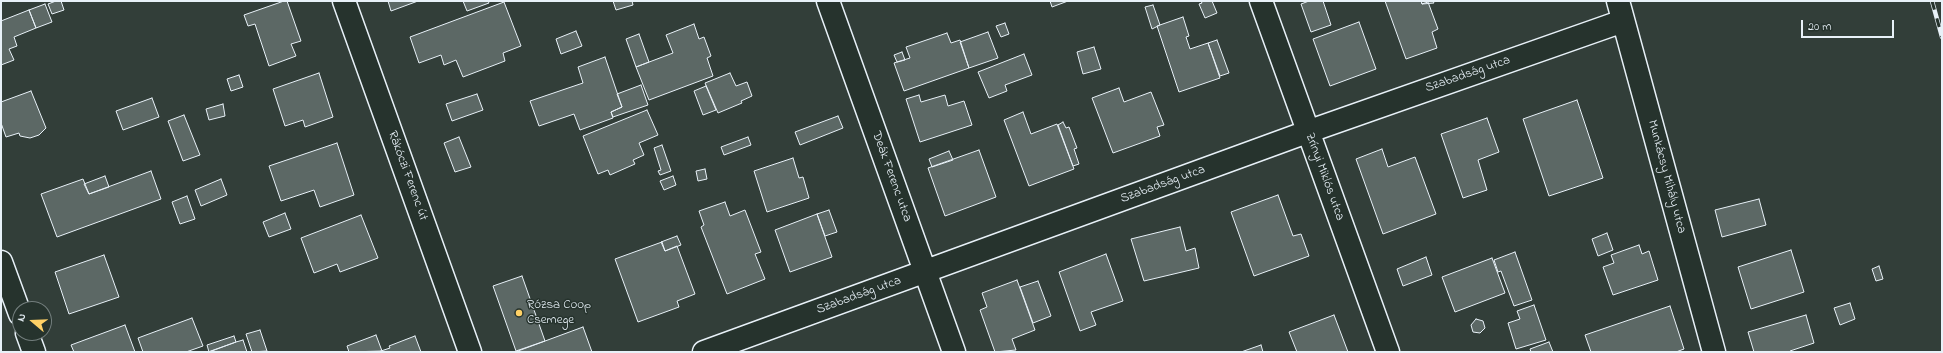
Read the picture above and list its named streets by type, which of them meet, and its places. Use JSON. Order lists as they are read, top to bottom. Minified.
{"streets":{"street":["Szabadság utca","Rákóczi Ferenc út","Deák Ferenc utca","Zrínyi Miklós utca","Munkácsy Mihály utca"]},"crossings":[["Szabadság utca","Deák Ferenc utca"],["Szabadság utca","Zrínyi Miklós utca"],["Szabadság utca","Munkácsy Mihály utca"]],"places":["Rózsa Coop Csemege"],"scale_bar":"20 m","north":"left"}
